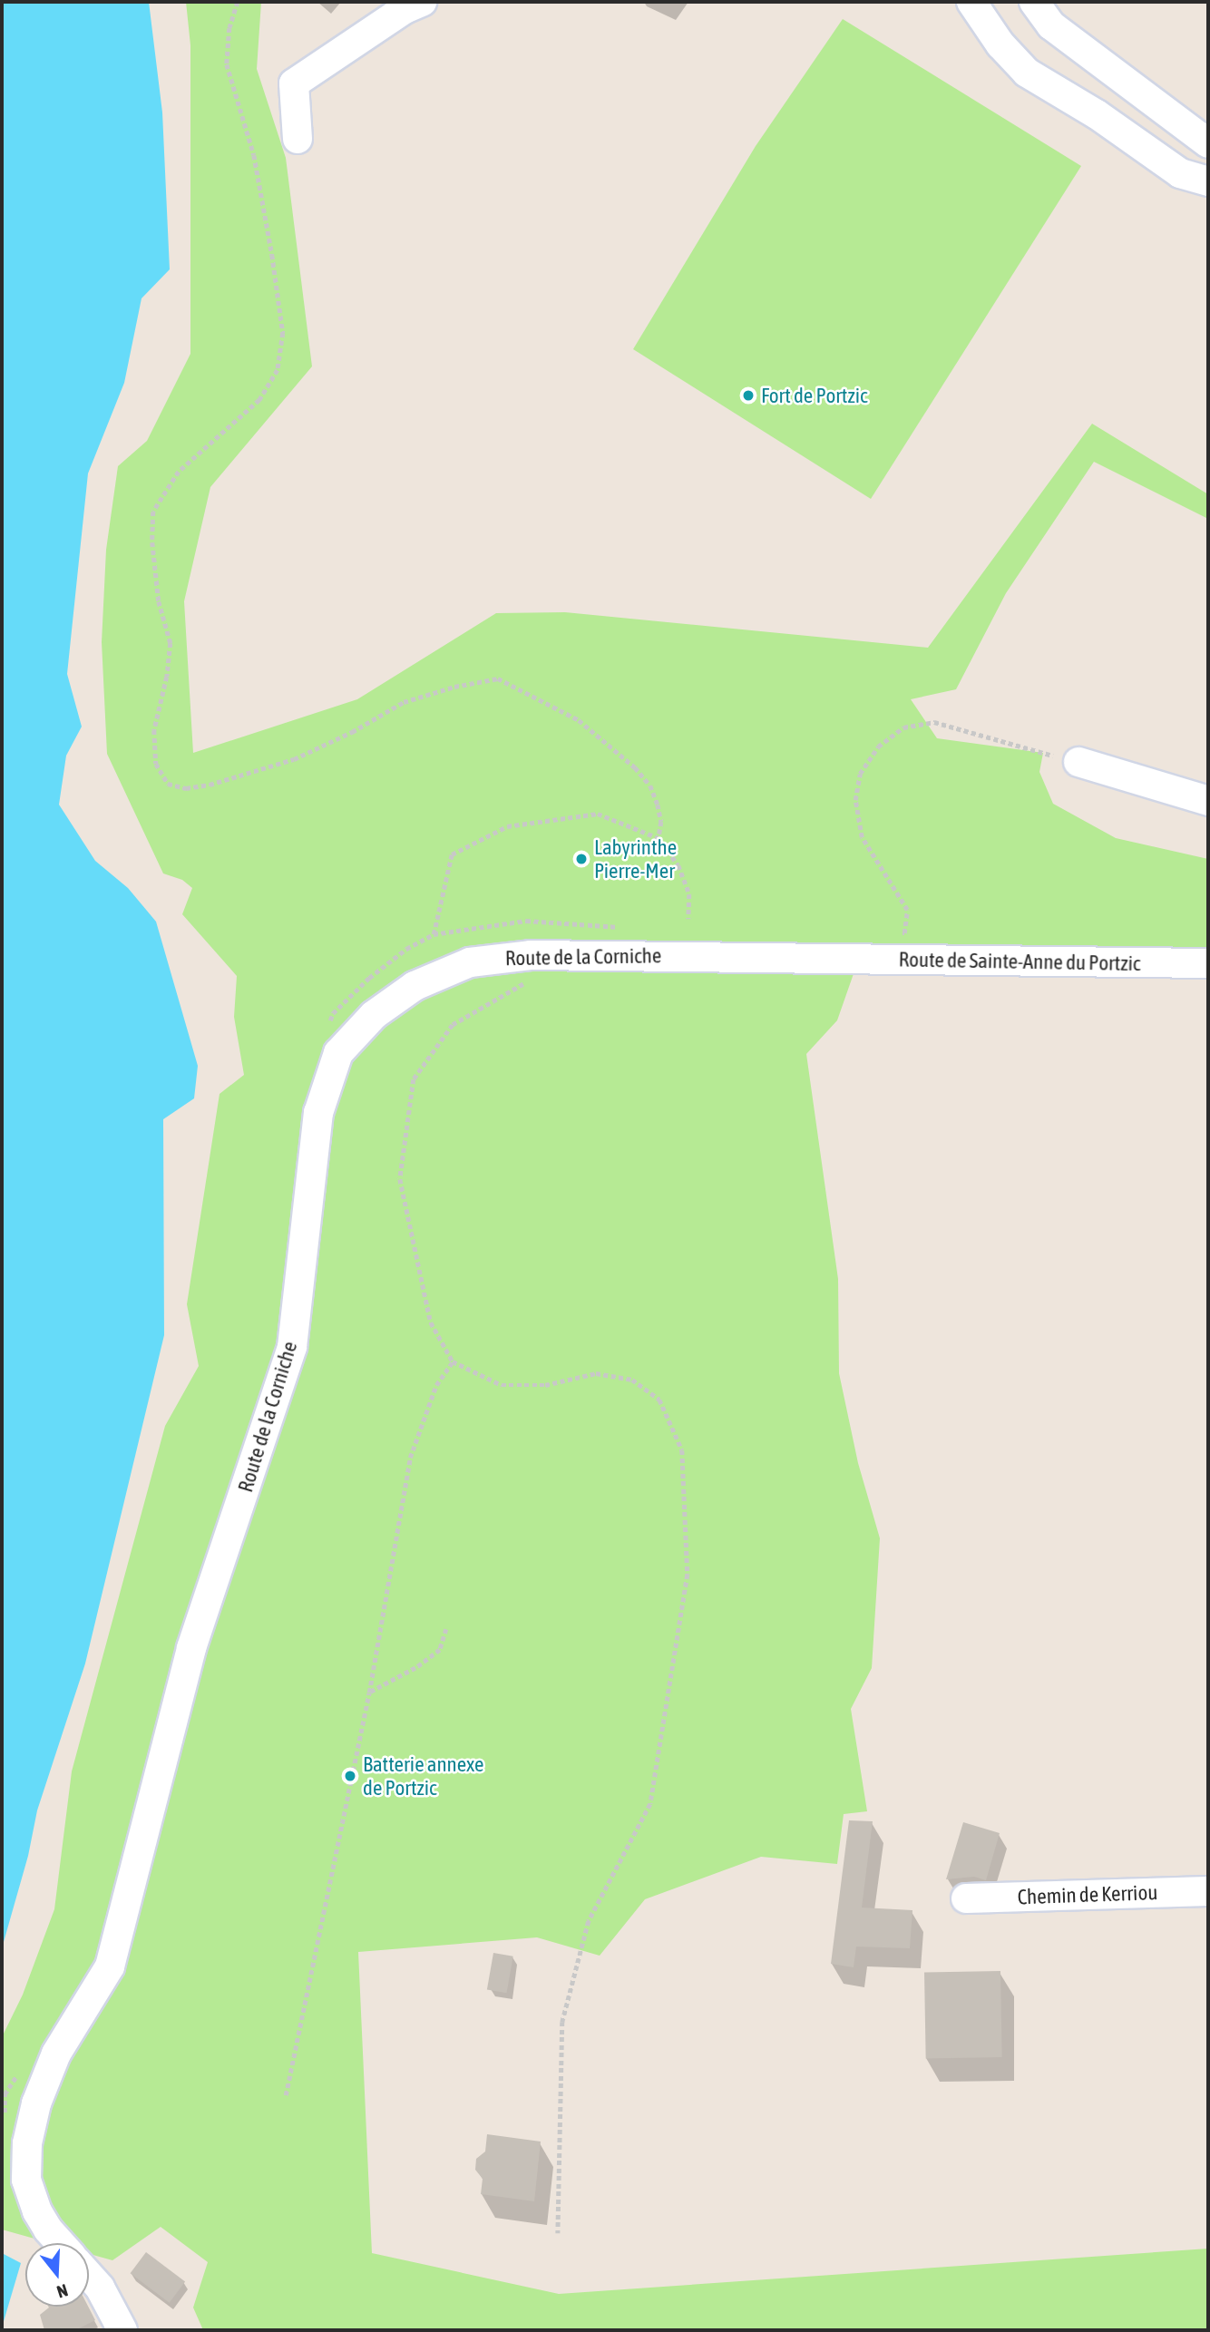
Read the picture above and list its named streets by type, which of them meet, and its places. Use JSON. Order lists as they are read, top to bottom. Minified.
{"streets":{"street":["Route de la Corniche","Route de Sainte-Anne du Portzic","Chemin de Kerriou"]},"crossings":[["Route de la Corniche","Route de Sainte-Anne du Portzic"]],"places":["Fort de Portzic","Labyrinthe Pierre-Mer","Batterie annexe de Portzic"],"north":"bottom"}
